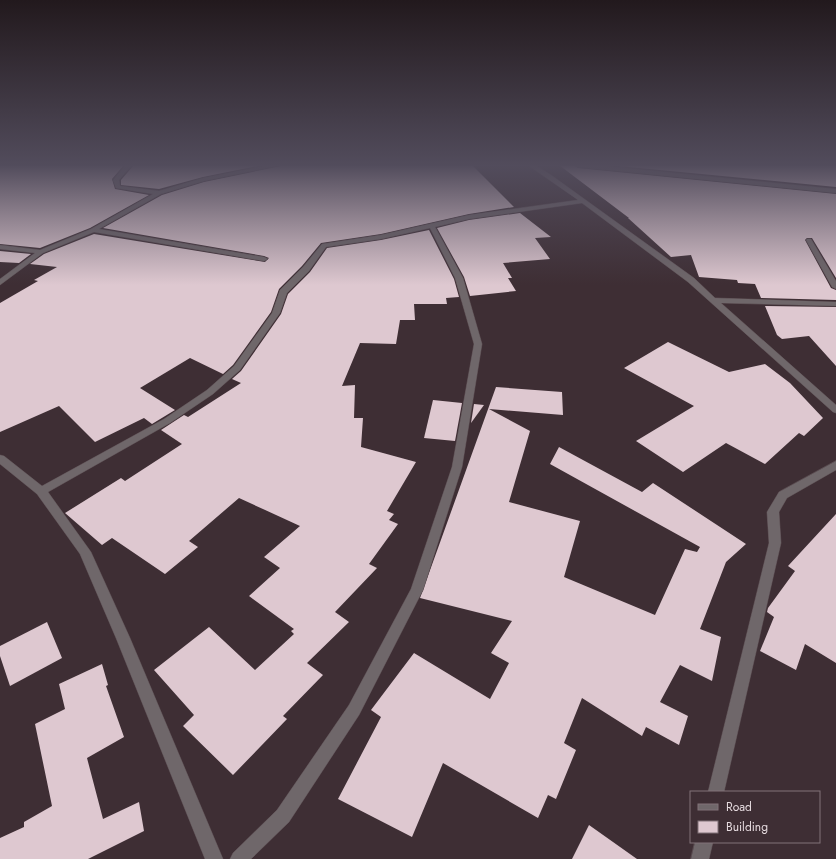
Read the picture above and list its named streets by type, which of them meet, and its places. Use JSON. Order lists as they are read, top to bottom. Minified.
{"legend":["Road","Building"]}
